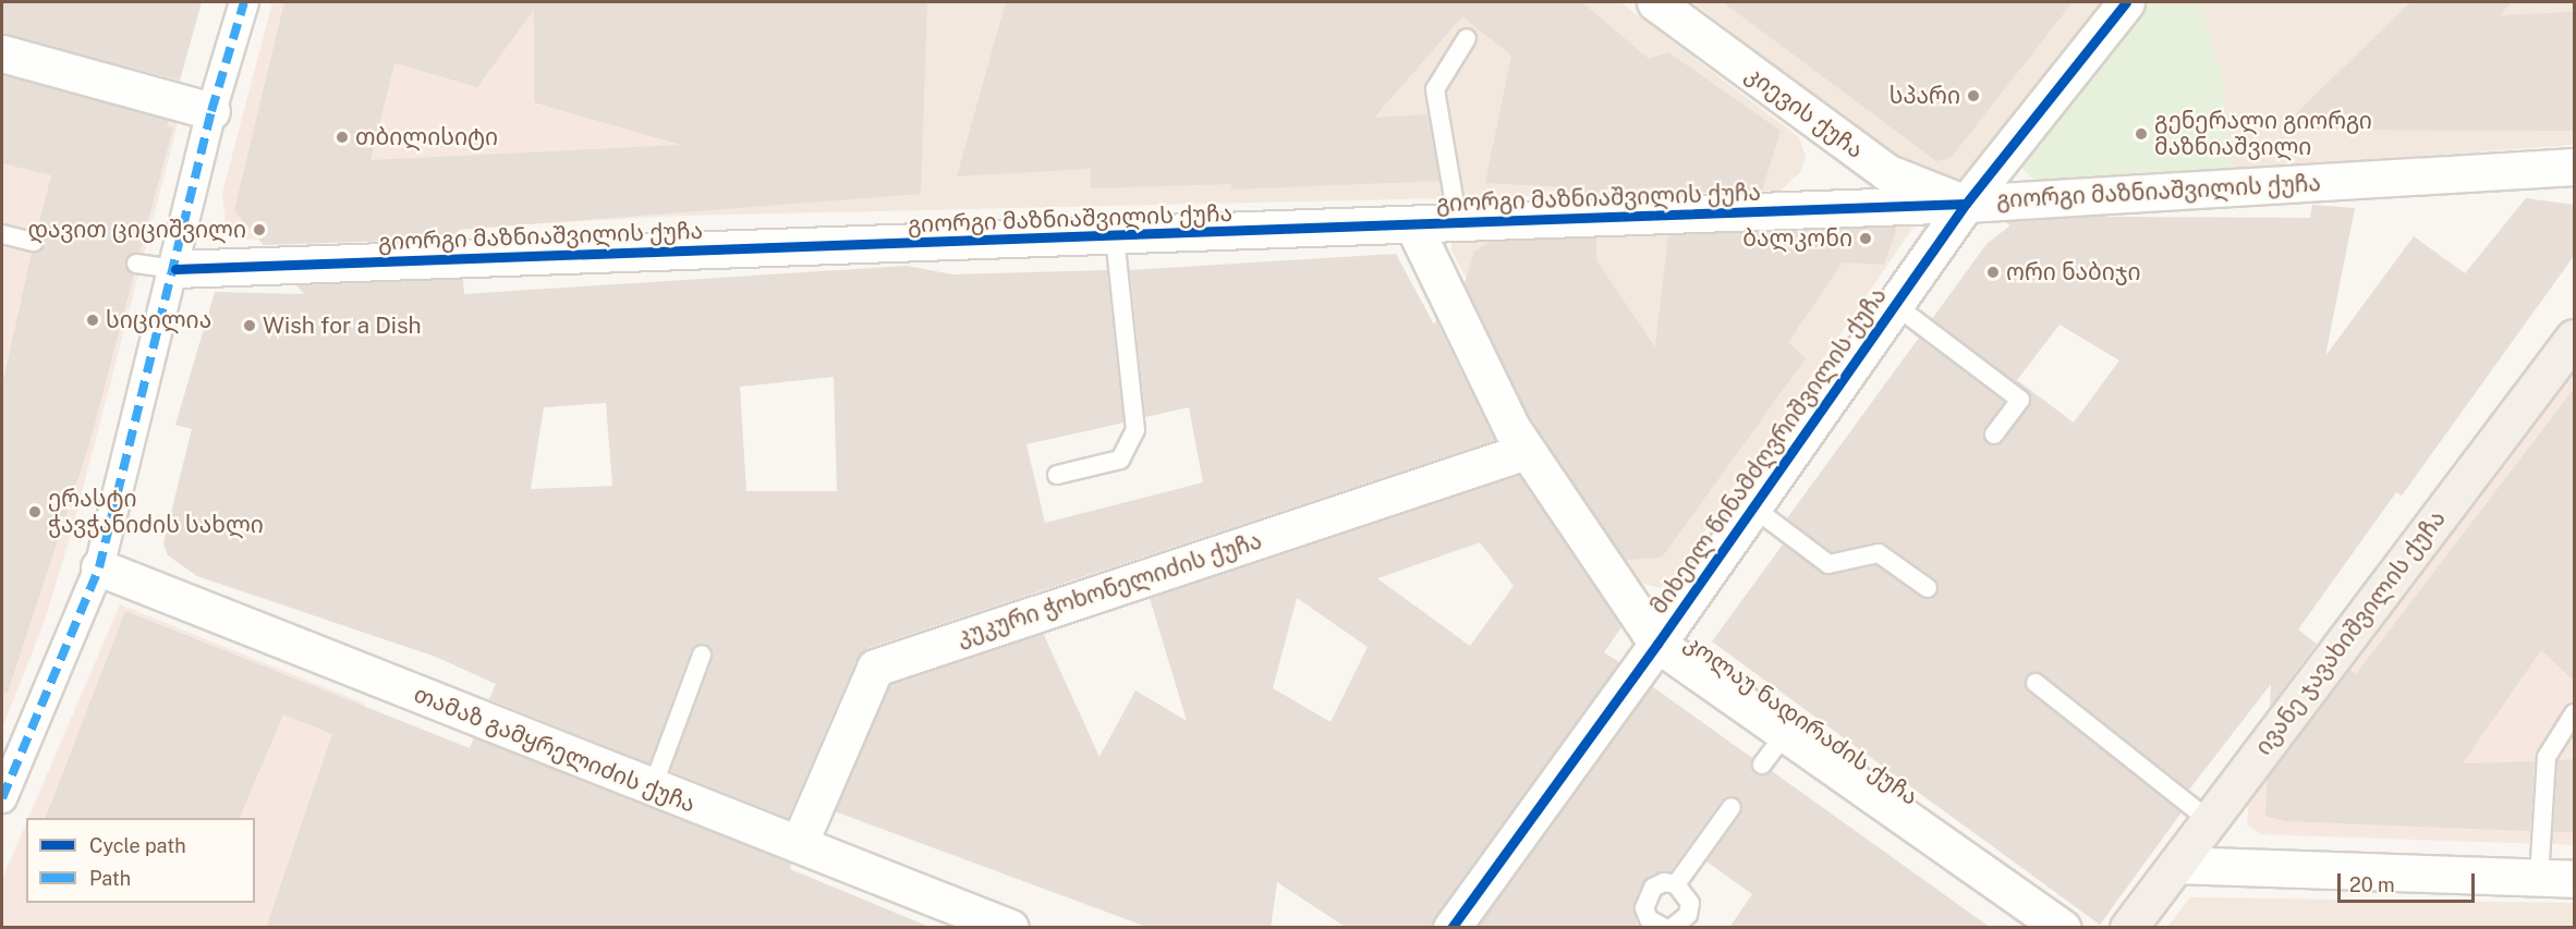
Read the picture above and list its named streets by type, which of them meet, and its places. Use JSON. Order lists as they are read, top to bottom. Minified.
{"streets":{"main road":["ივანე ჯავახიშვილის ქუჩა"],"street":["კიევის ქუჩა","გიორგი მაზნიაშვილის ქუჩა","მიხეილ წინამძღვრიშვილის ქუჩა","კუკური ჭოხონელიძის ქუჩა","კოლაუ ნადირაძის ქუჩა","თამაზ გამყრელიძის ქუჩა"]},"crossings":[["კიევის ქუჩა","გიორგი მაზნიაშვილის ქუჩა"],["კიევის ქუჩა","მიხეილ წინამძღვრიშვილის ქუჩა"],["გიორგი მაზნიაშვილის ქუჩა","მიხეილ წინამძღვრიშვილის ქუჩა"],["გიორგი მაზნიაშვილის ქუჩა","კოლაუ ნადირაძის ქუჩა"],["მიხეილ წინამძღვრიშვილის ქუჩა","კოლაუ ნადირაძის ქუჩა"],["კუკური ჭოხონელიძის ქუჩა","კოლაუ ნადირაძის ქუჩა"],["კუკური ჭოხონელიძის ქუჩა","თამაზ გამყრელიძის ქუჩა"]],"places":["სპარი","გენერალი გიორგი მაზნიაშვილი","თბილისიტი","დავით ციციშვილი","ბალკონი","ორი ნაბიჯი","სიცილია","Wish for a Dish","ერასტი ჭავჭანიძის სახლი"],"legend":["Cycle path","Path"],"scale_bar":"20 m"}
